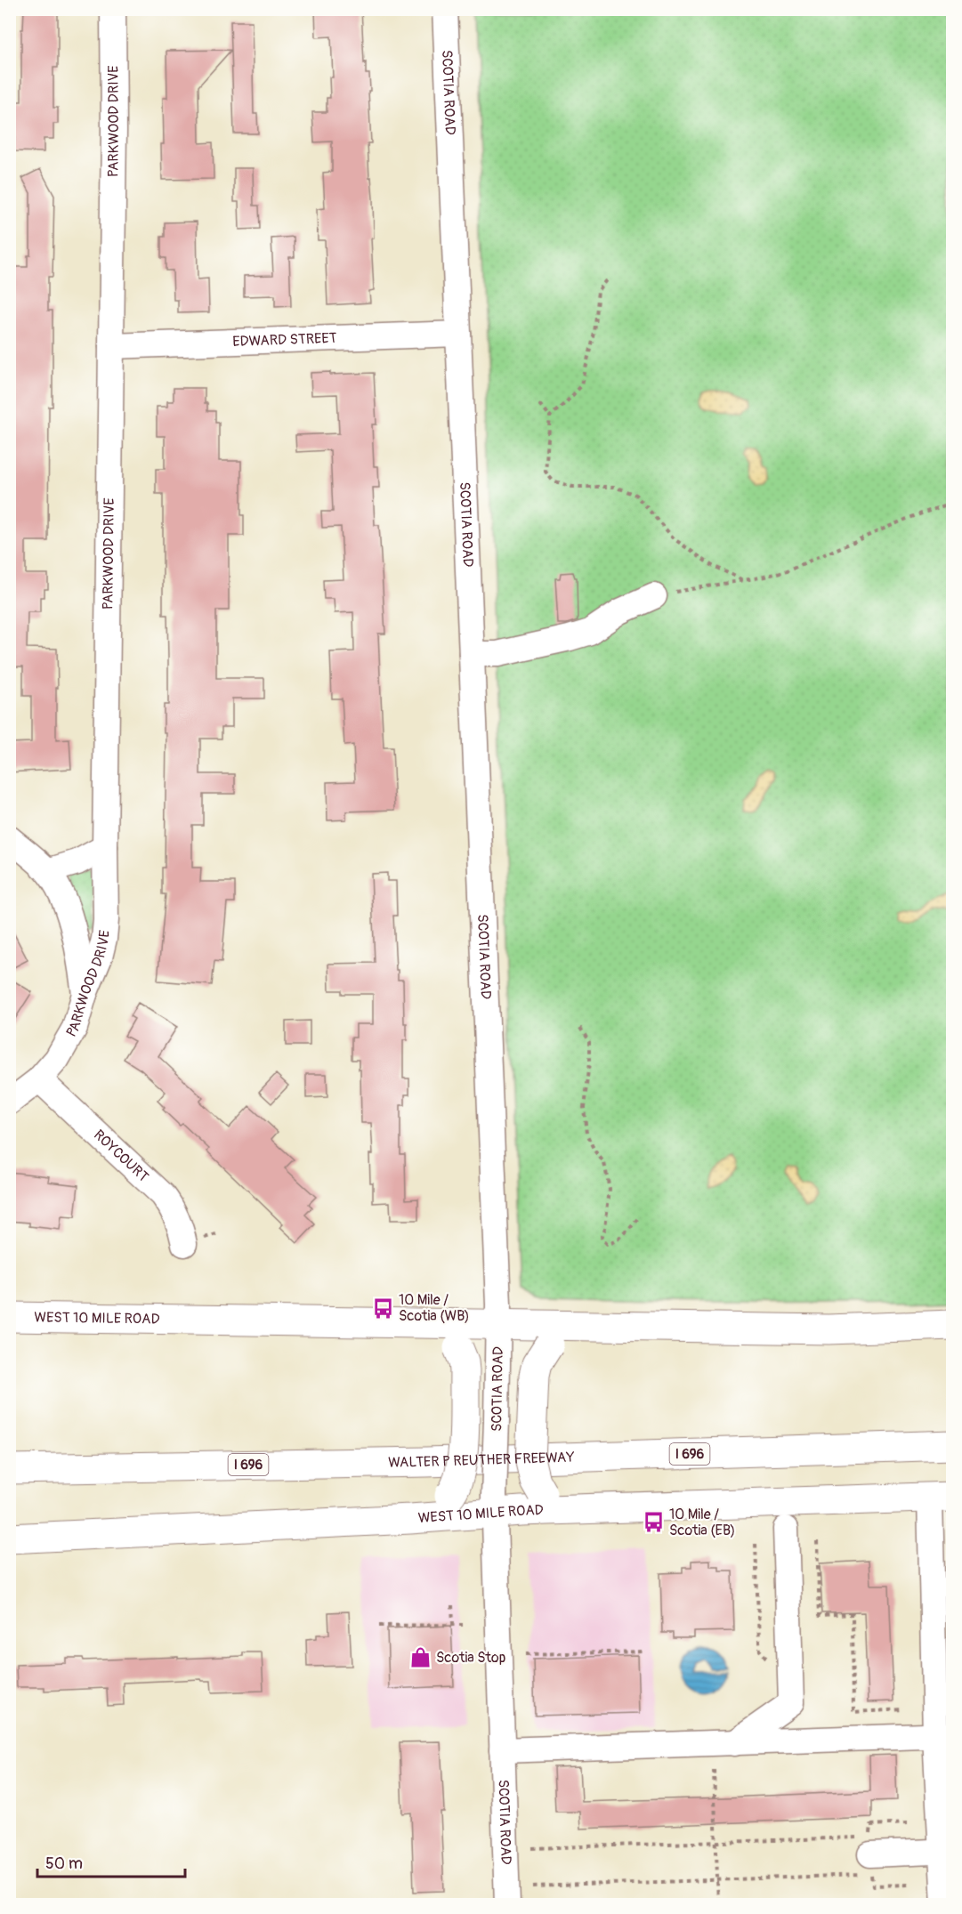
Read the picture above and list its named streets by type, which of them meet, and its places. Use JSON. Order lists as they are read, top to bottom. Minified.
{"streets":{"main road":["WEST 10 MILE ROAD","I 696","WALTER P REUTHER FREEWAY"],"street":["SCOTIA ROAD","PARKWOOD DRIVE","EDWARD STREET","ROYCOURT"]},"crossings":[["SCOTIA ROAD","EDWARD STREET"],["SCOTIA ROAD","WEST 10 MILE ROAD"],["PARKWOOD DRIVE","EDWARD STREET"],["PARKWOOD DRIVE","ROYCOURT"]],"places":{"bus stop":["10 Mile / Scotia (WB)","10 Mile / Scotia (EB)"],"shop":["Scotia Stop"]},"scale_bar":"50 m"}
